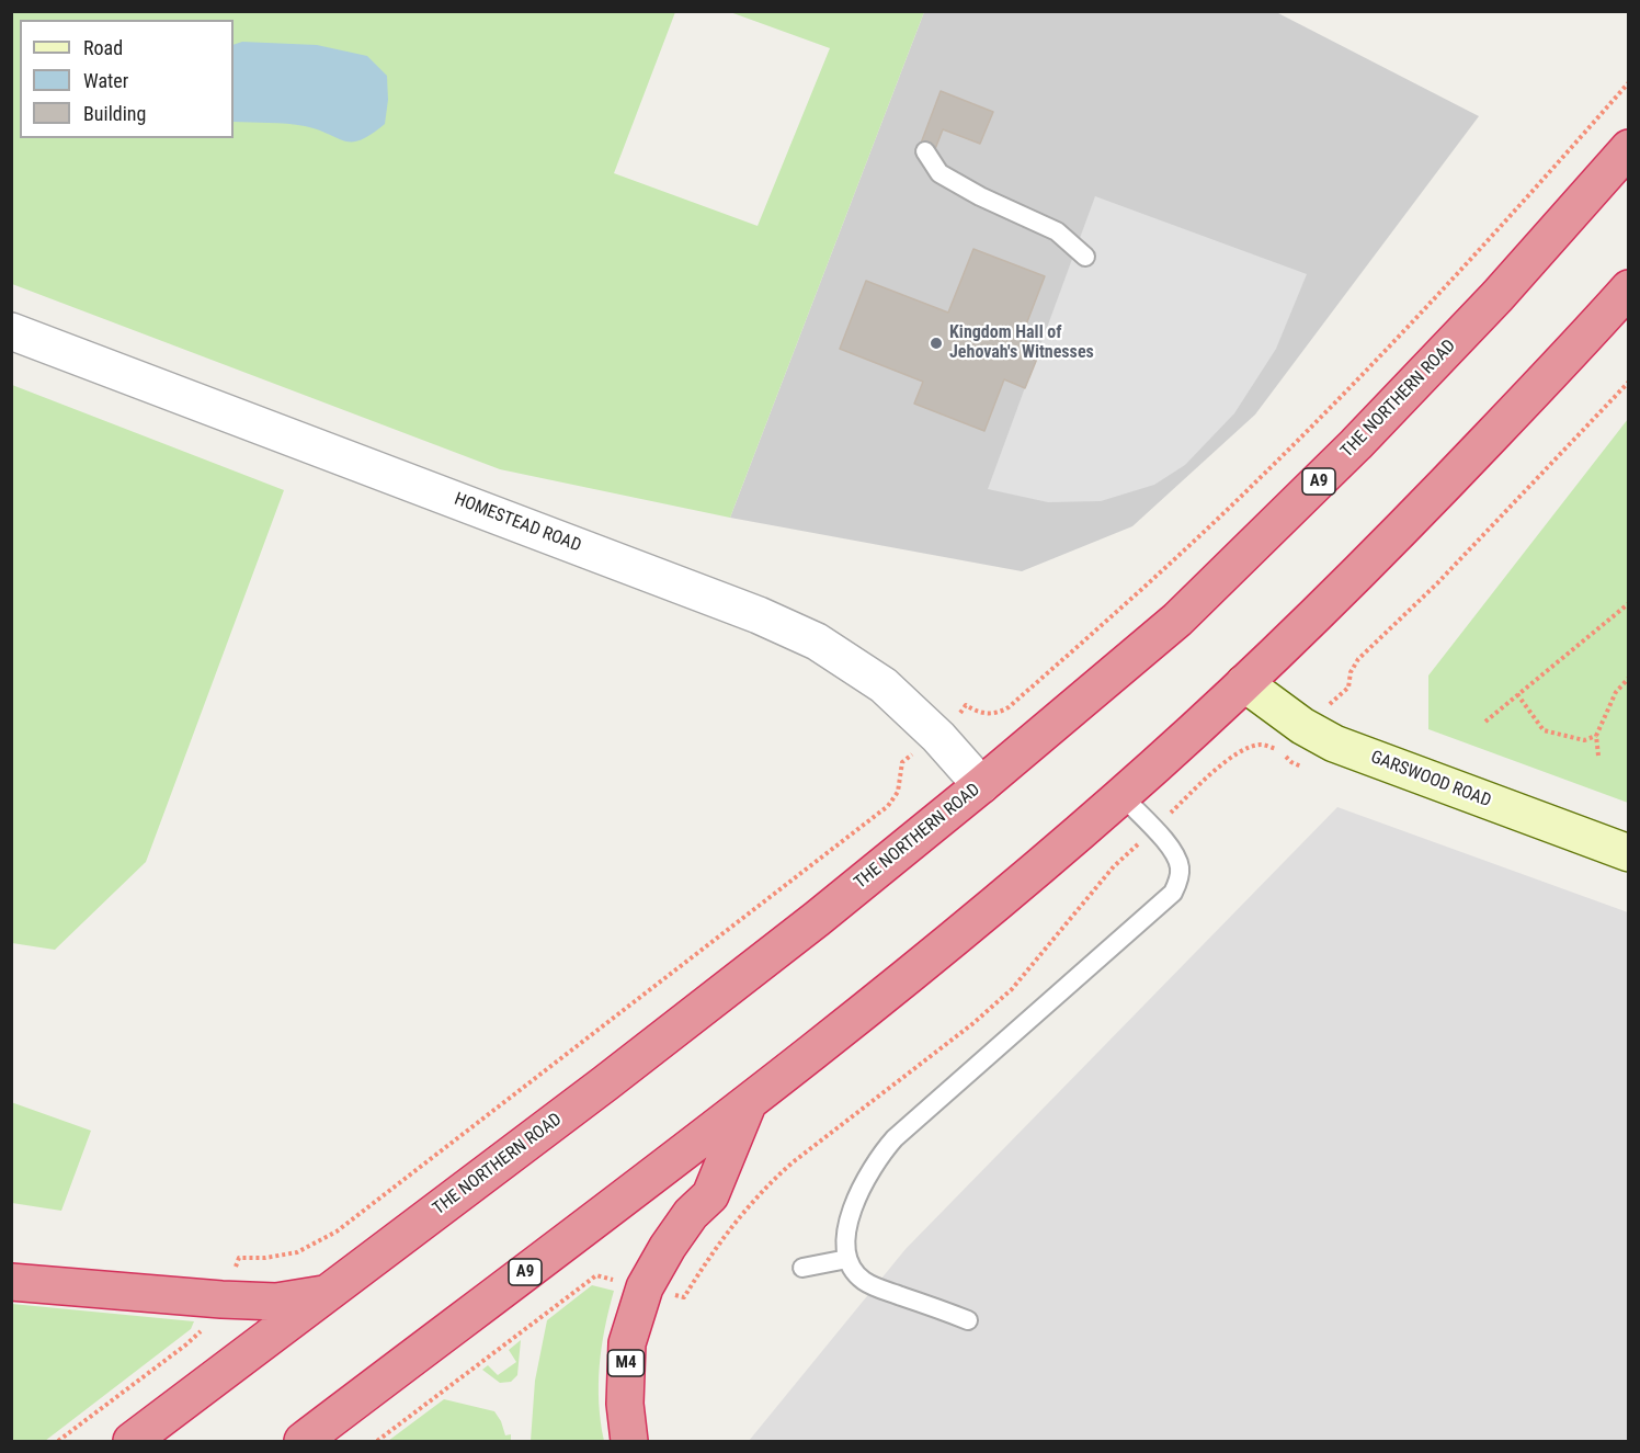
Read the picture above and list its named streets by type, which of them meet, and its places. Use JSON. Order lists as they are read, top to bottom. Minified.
{"streets":{"highway":["THE NORTHERN ROAD","A9","M4"],"street":["HOMESTEAD ROAD","GARSWOOD ROAD"]},"crossings":[["THE NORTHERN ROAD","A9"],["THE NORTHERN ROAD","HOMESTEAD ROAD"],["A9","GARSWOOD ROAD"],["A9","M4"]],"places":["Kingdom Hall of Jehovah's Witnesses"],"legend":["Road","Water","Building"]}
